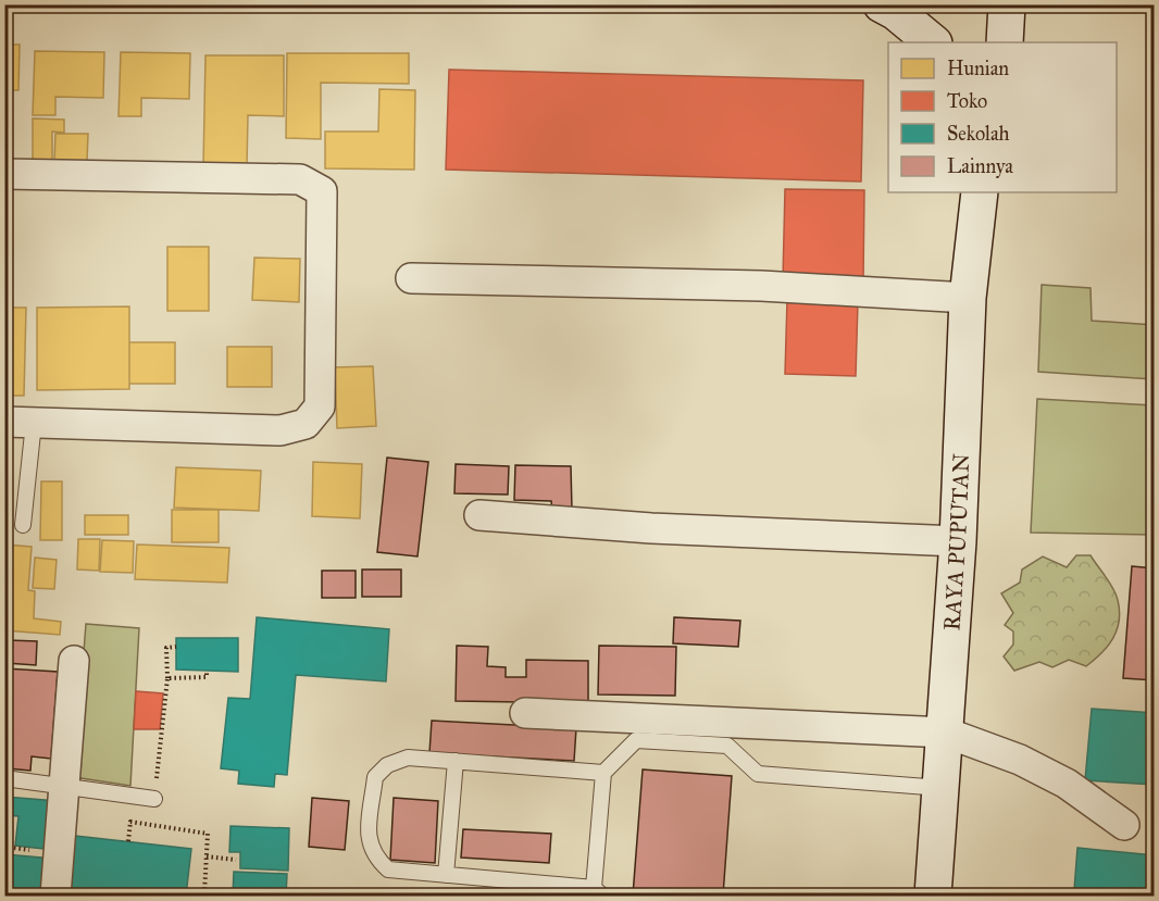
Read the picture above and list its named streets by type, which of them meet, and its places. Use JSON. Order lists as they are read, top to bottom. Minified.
{"streets":{"main road":["RAYA PUPUTAN"]},"legend":["Hunian","Toko","Sekolah","Lainnya"]}
